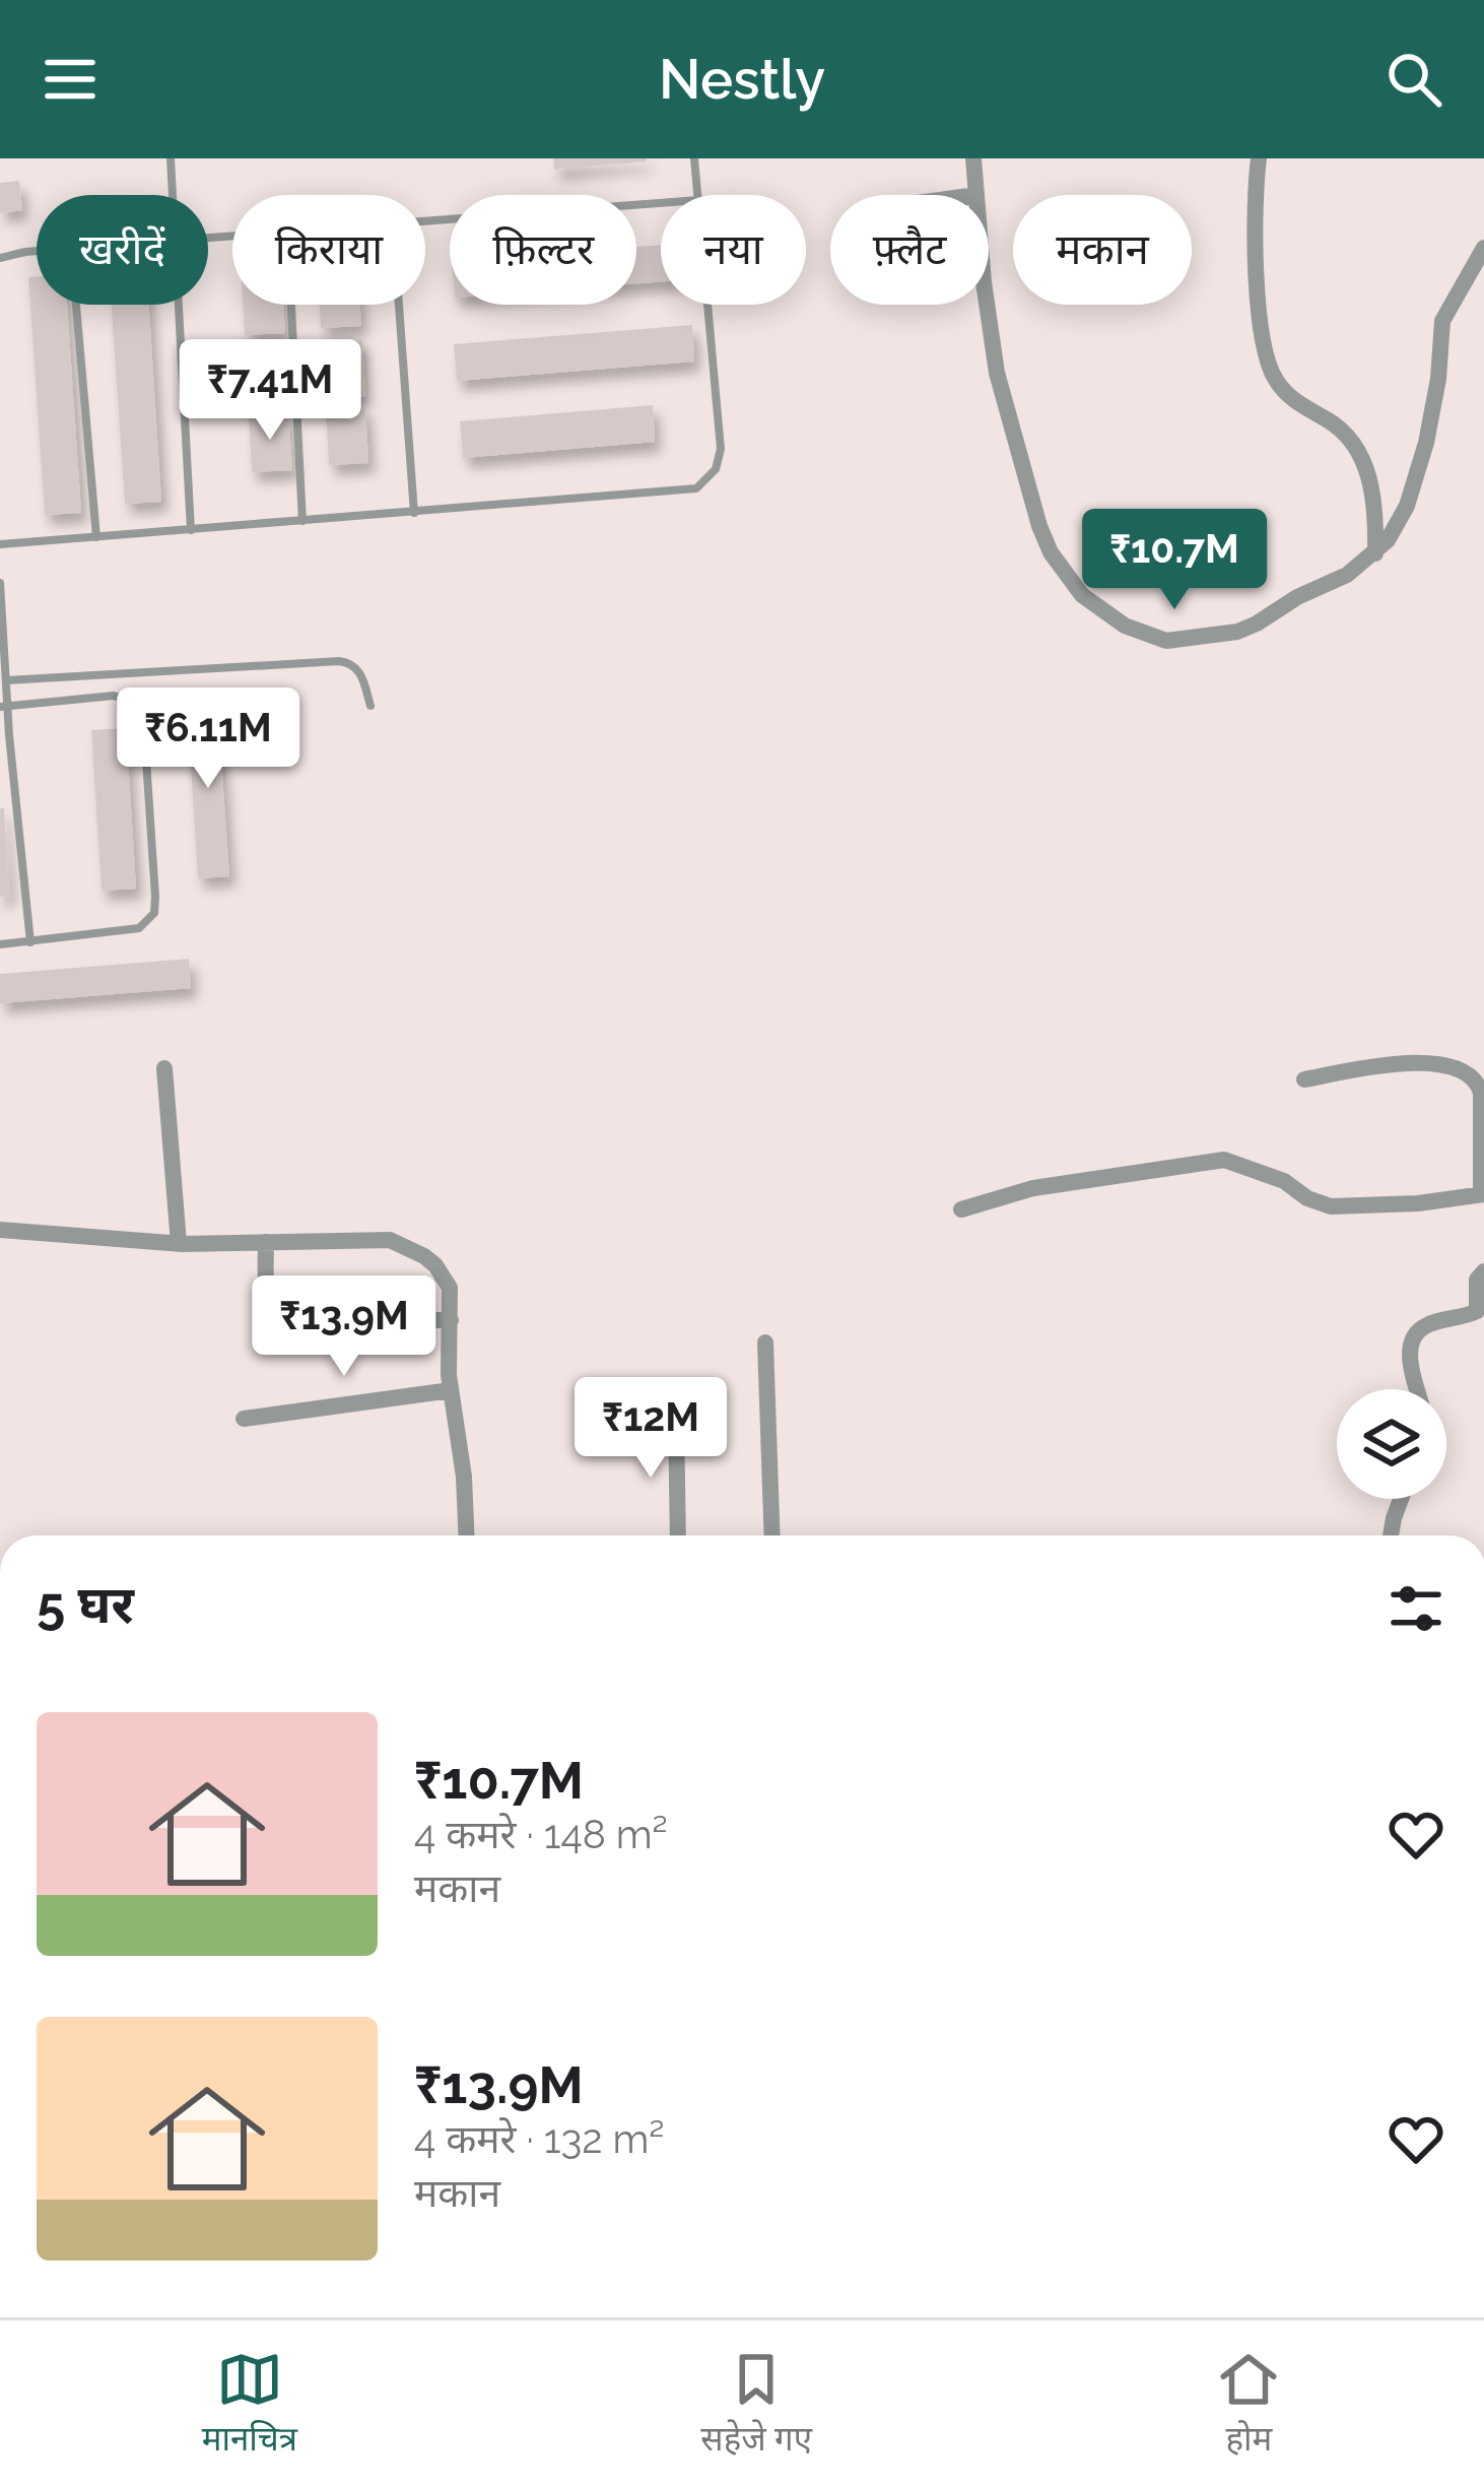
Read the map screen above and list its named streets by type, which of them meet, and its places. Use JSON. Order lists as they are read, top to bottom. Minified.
{"page":{"header":"Nestly","chip":["खरीदें","किराया","फ़िल्टर","नया","फ़्लैट","मकान"],"price":["₹7.41M","₹10.7M","₹6.11M","₹13.9M","₹12M"],"heading":"5 घर","list":[{"name":"₹10.7M","note":"4 कमरे · 148 m² · मकान"},{"name":"₹13.9M","note":"4 कमरे · 132 m² · मकान"}],"tabs":["मानचित्र","सहेजे गए","होम"]}}
